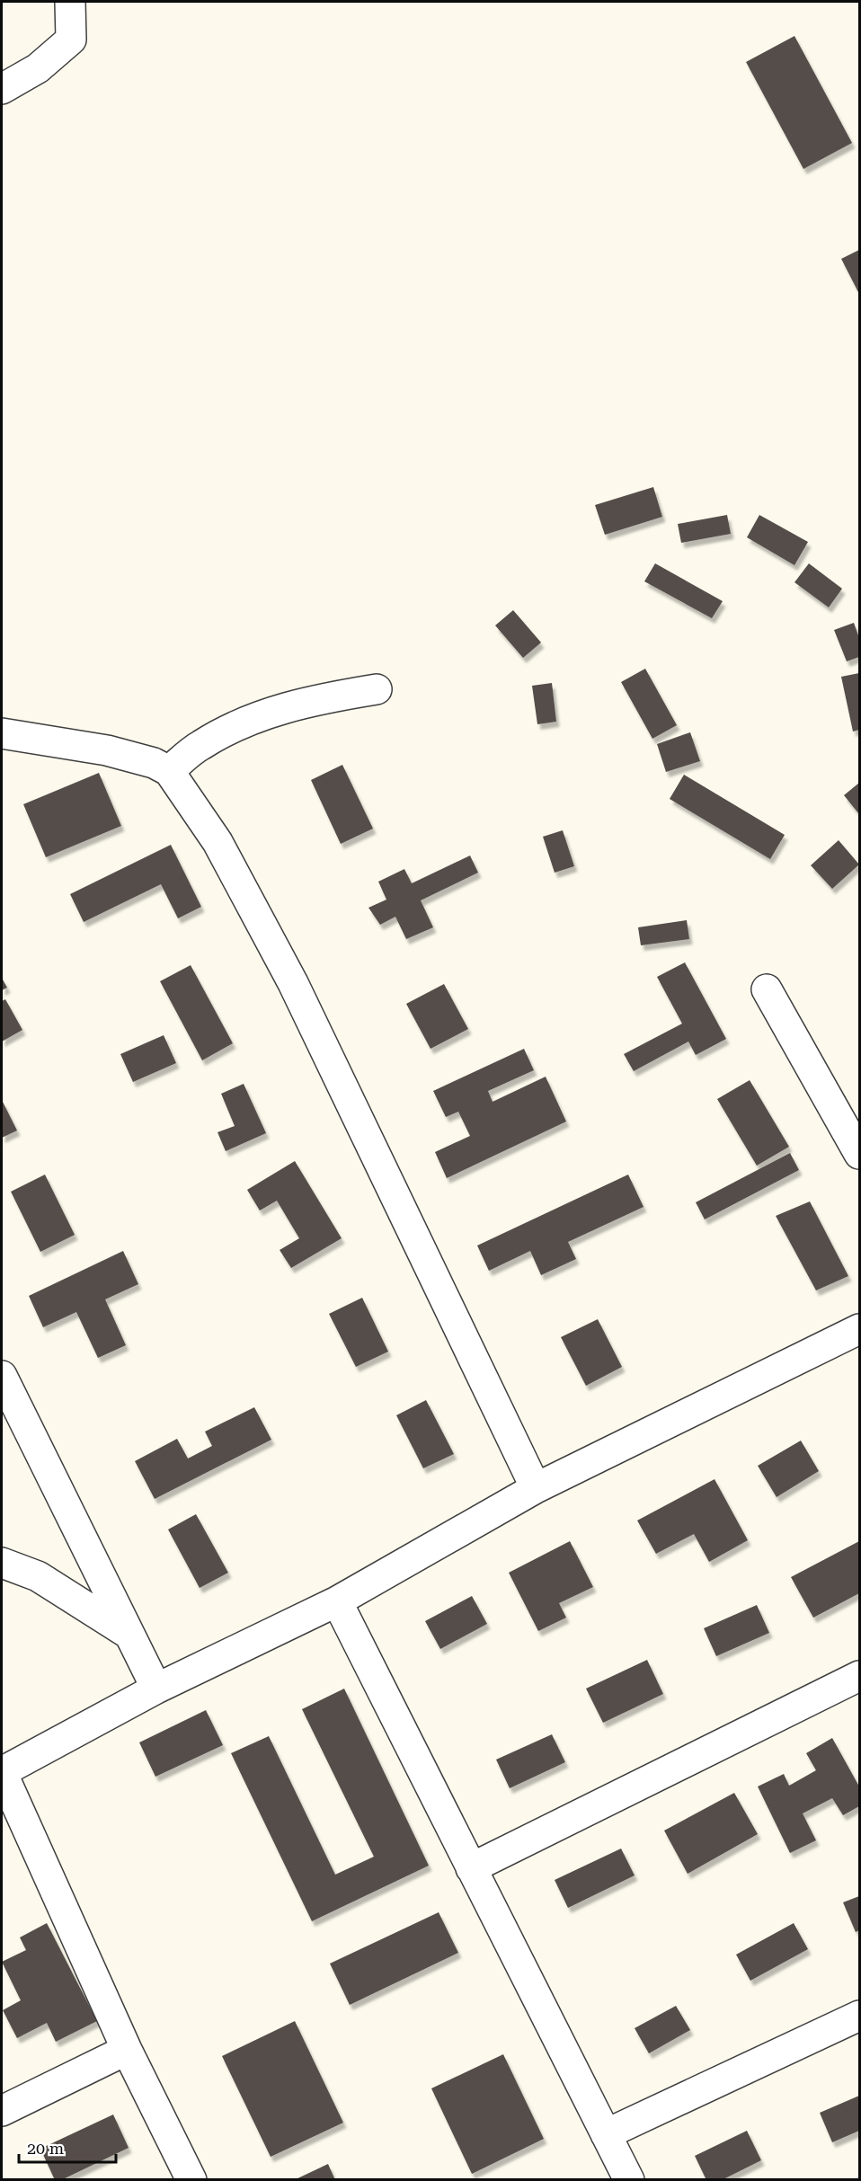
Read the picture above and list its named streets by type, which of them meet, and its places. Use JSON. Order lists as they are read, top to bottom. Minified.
{"scale_bar":"20 m"}
